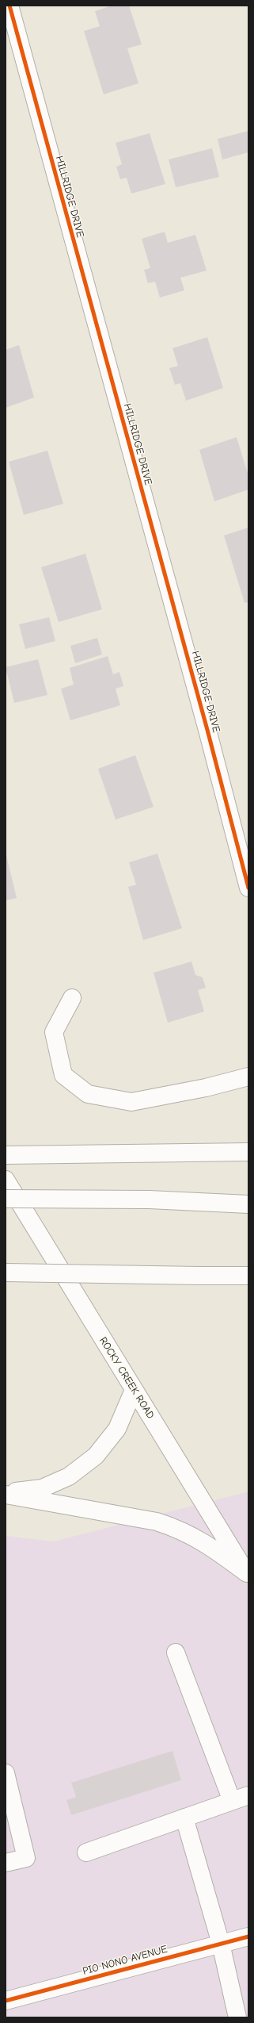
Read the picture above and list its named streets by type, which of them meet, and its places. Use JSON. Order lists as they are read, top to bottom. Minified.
{"streets":{"main road":["HILLRIDGE DRIVE","ROCKY CREEK ROAD","PIO NONO AVENUE"]}}
